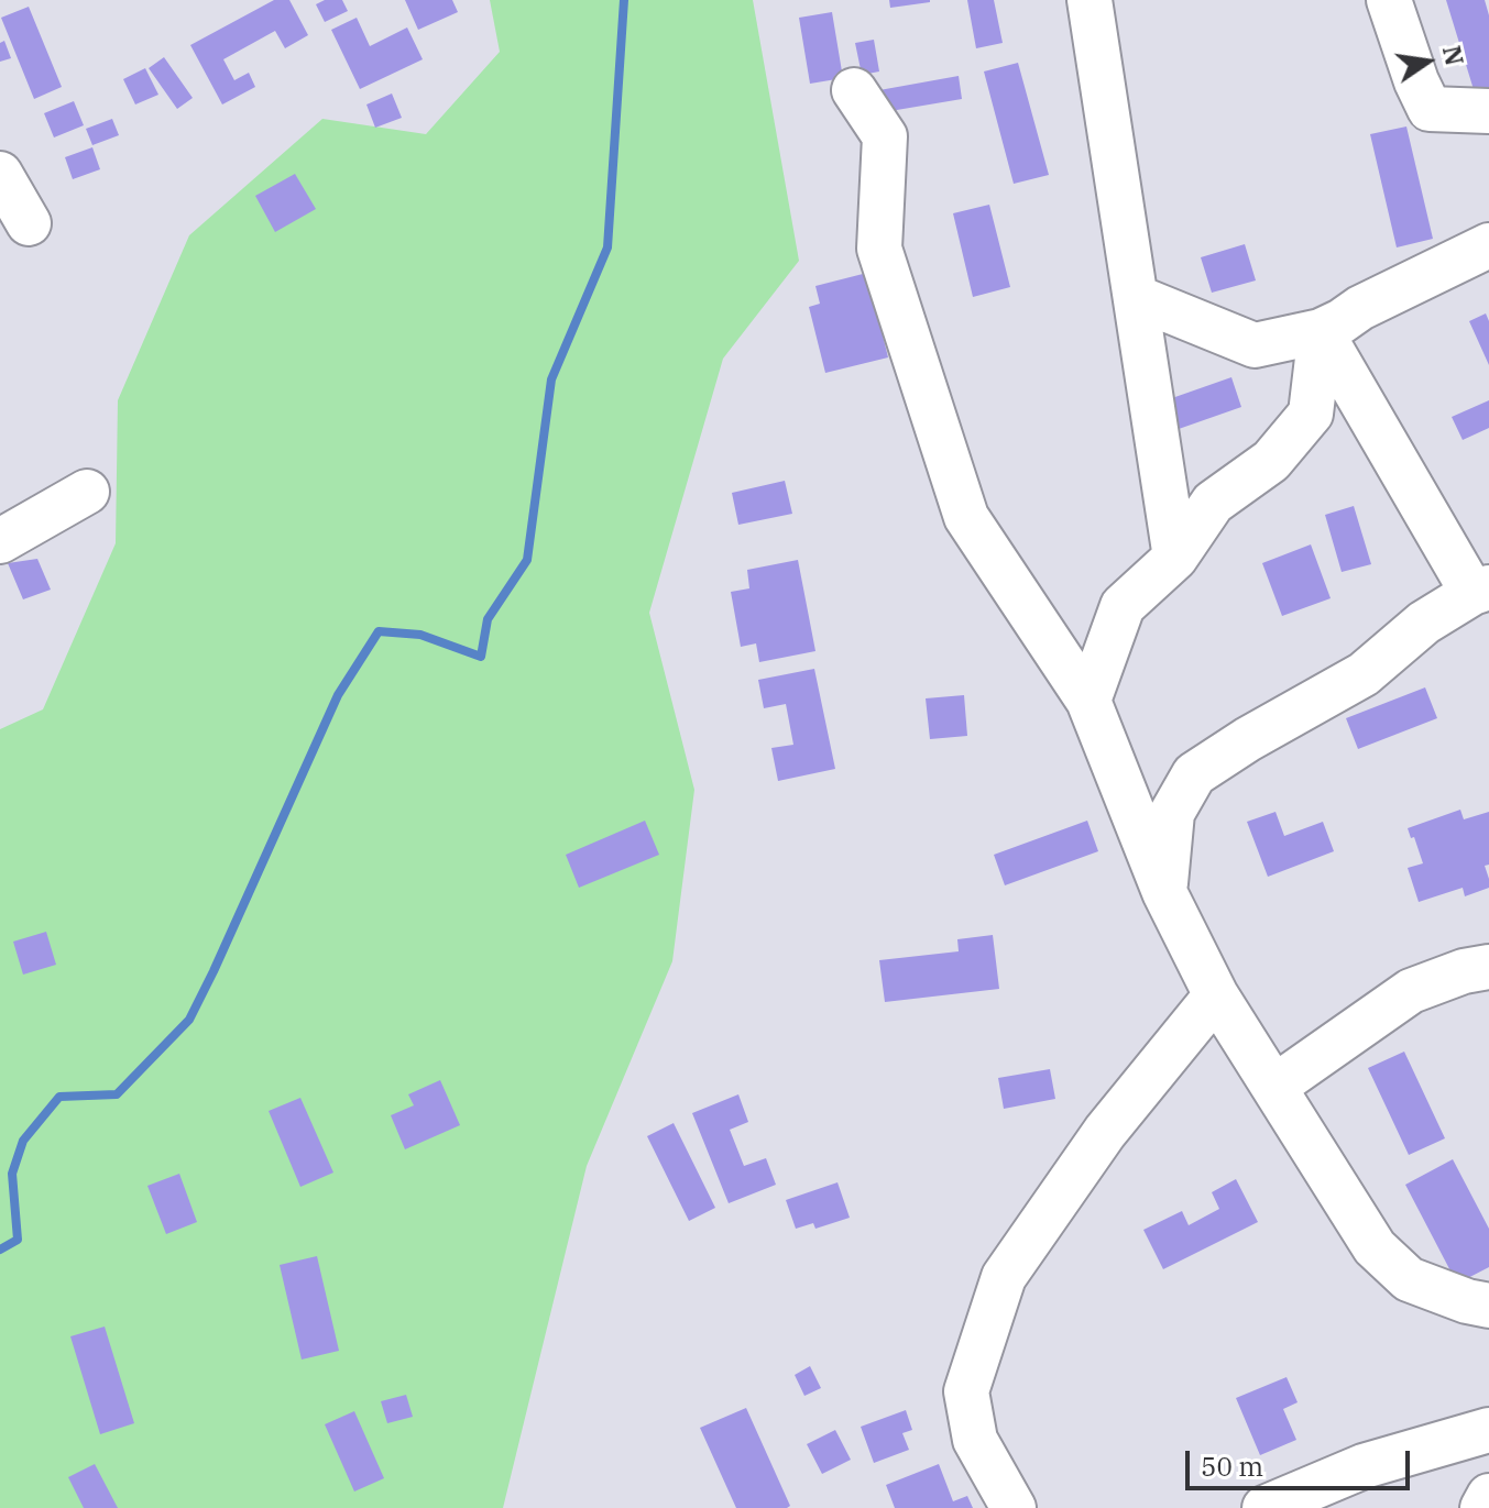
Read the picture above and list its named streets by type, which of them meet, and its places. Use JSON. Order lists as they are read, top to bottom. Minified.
{"scale_bar":"50 m","north":"right"}
